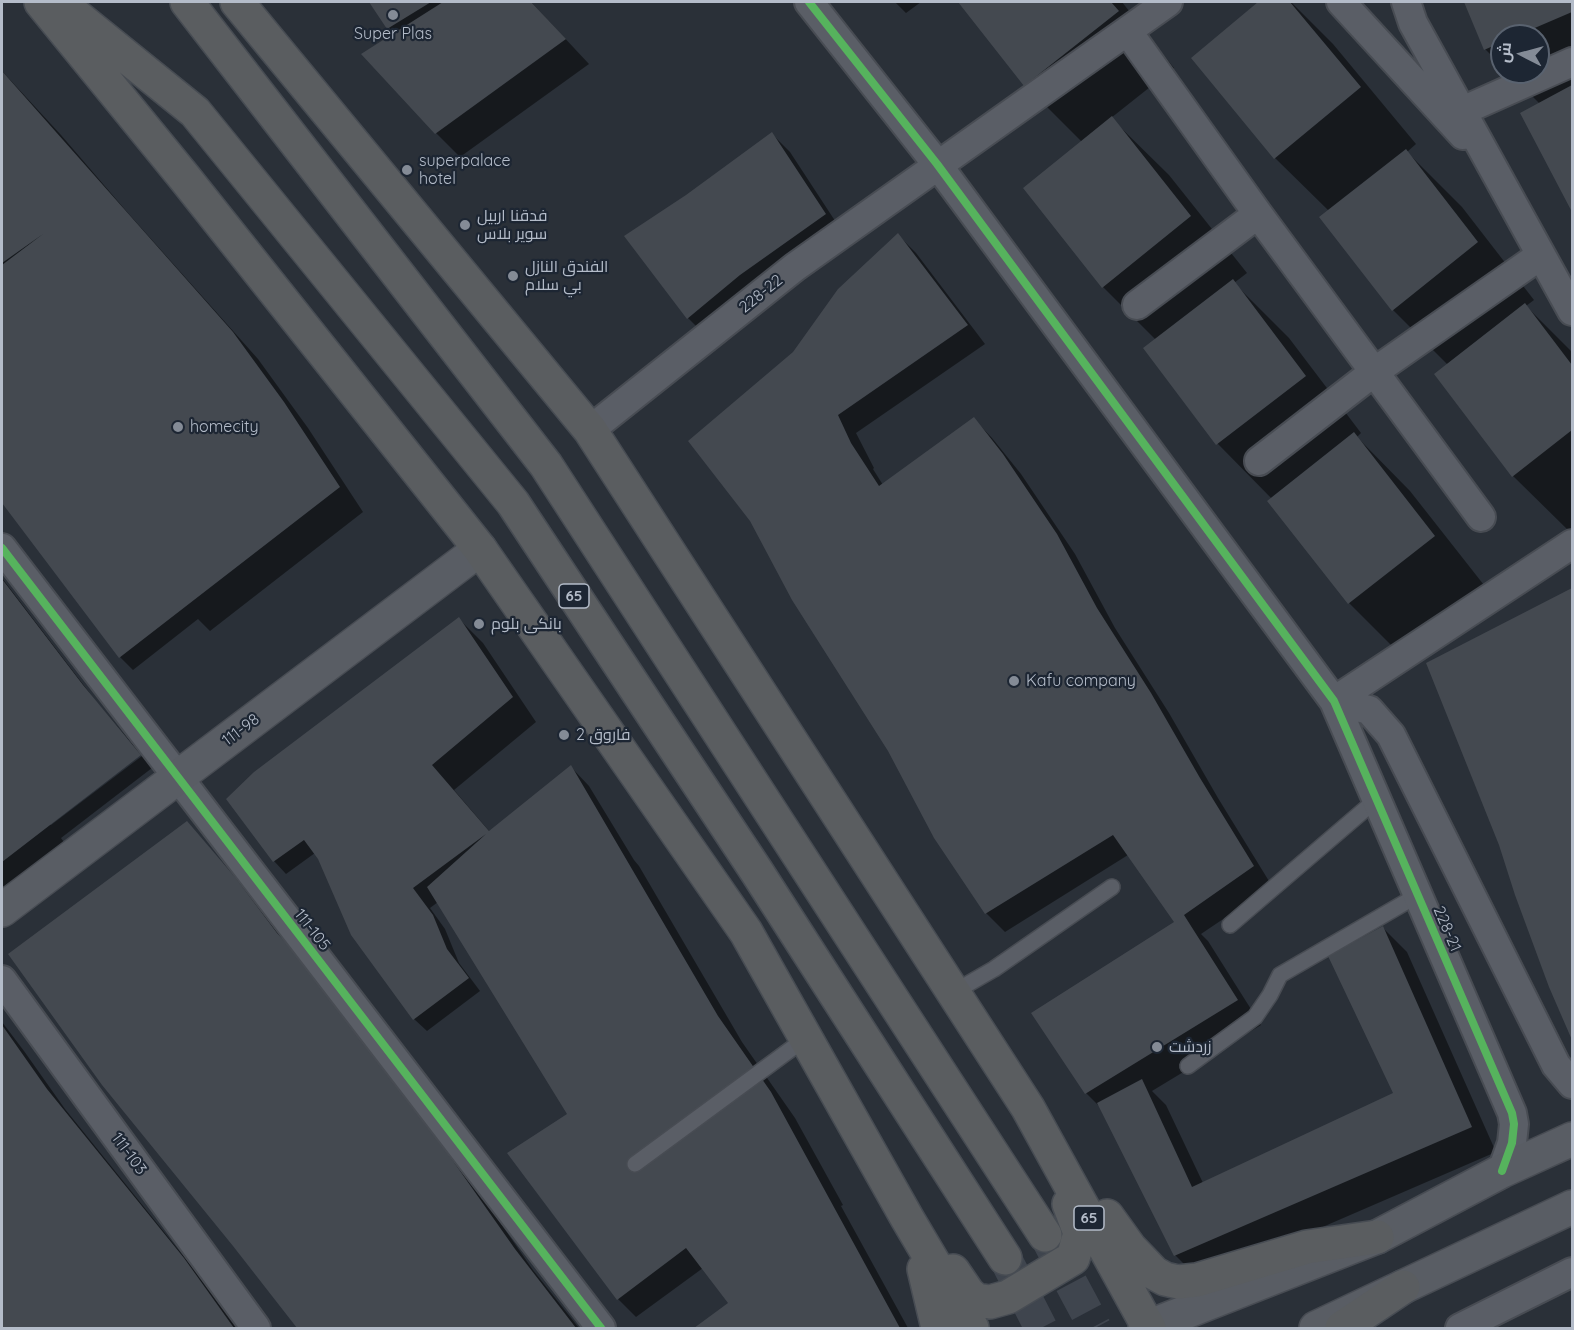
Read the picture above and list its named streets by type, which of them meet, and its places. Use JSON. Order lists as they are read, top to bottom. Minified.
{"streets":{"highway":["65"],"main road":["111-98"],"street":["228-22","228-21","111-105","111-103"]},"crossings":[["228-22","65"],["228-22","228-21"],["111-98","111-105"]],"places":["Super Plas","superpalace hotel","فدقنا اربيل سوير بلاس","الفندق النازل بي سلام","homecity","بانکی بلوم","Kafu company","فاروق 2","زردشت"],"north":"left"}
